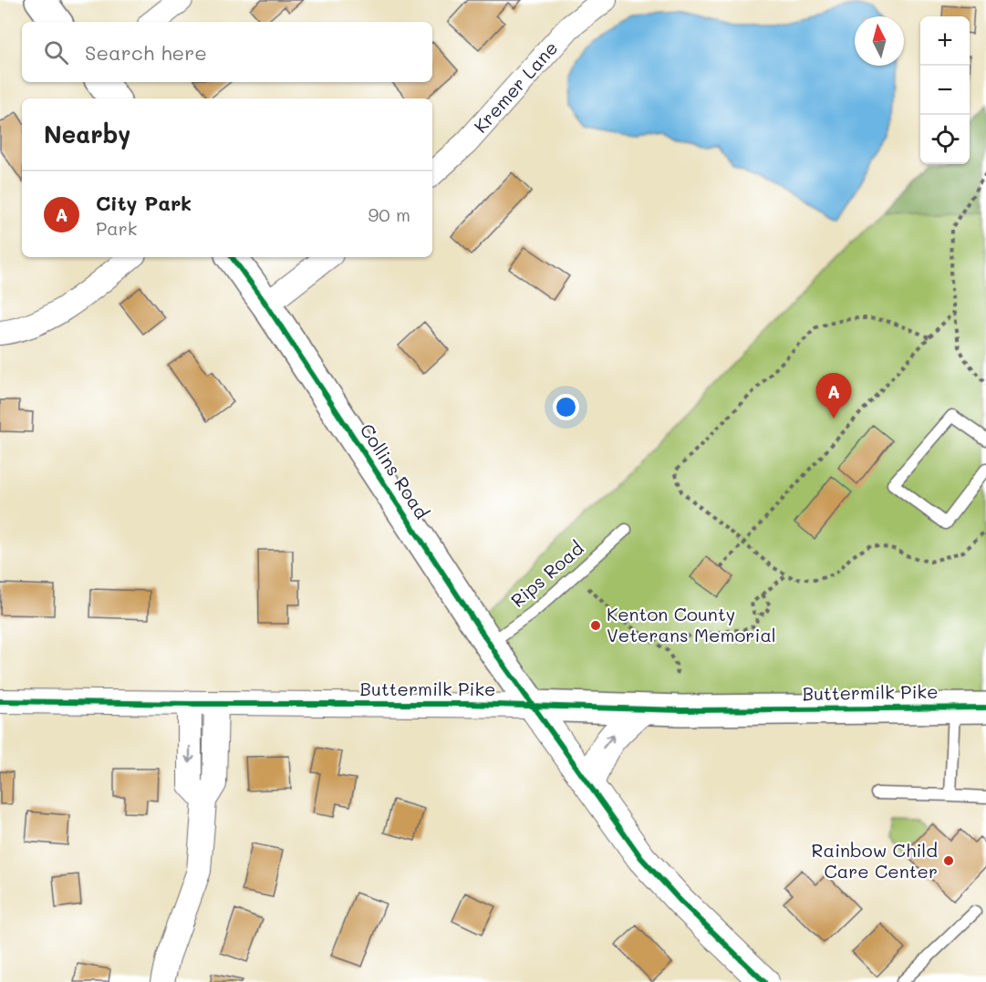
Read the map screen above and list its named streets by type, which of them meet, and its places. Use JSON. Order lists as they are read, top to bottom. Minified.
{"streets":{"main road":["Collins Road","Buttermilk Pike"],"street":["Kremer Lane"],"lane":["Rips Road"]},"crossings":[["Collins Road","Rips Road"],["Collins Road","Buttermilk Pike"]],"places":["Kenton County Veterans Memorial","Rainbow Child Care Center"],"north":"top","page":{"map_buttons":["+","−"],"search":"Search here","heading":"Nearby","list":[{"mark":"A","name":"City Park","note":"Park","value":"90 m"}],"pins":"A"}}
